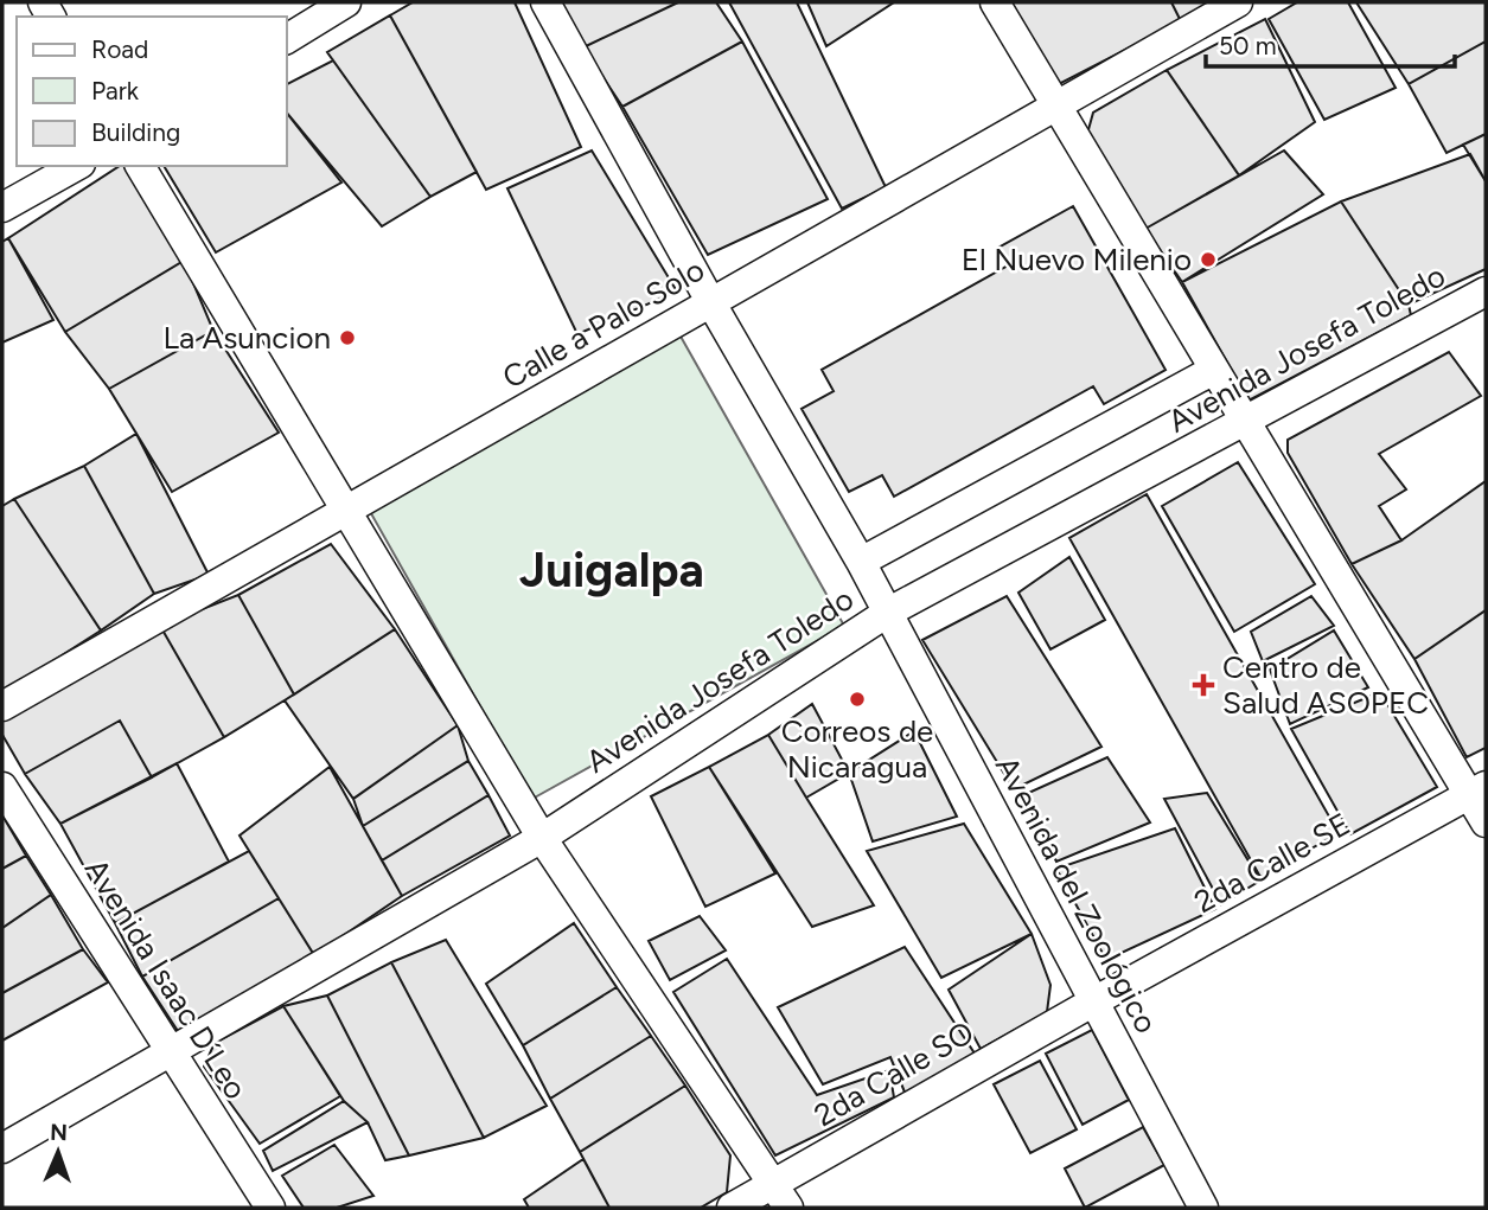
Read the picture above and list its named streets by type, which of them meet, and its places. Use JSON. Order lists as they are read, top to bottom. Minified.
{"streets":{"street":["Calle a Palo Solo","Avenida Josefa Toledo","2da Calle SE","Avenida del Zoológico","Avenida Isaac D´Leo","2da Calle SO"]},"crossings":[["Calle a Palo Solo","Avenida del Zoológico"],["Avenida Josefa Toledo","Avenida del Zoológico"],["Avenida Josefa Toledo","Avenida Isaac D´Leo"],["2da Calle SE","Avenida del Zoológico"],["2da Calle SE","2da Calle SO"],["Avenida del Zoológico","2da Calle SO"]],"districts":["Juigalpa"],"places":{"other":["El Nuevo Milenio","La Asuncion","Correos de Nicaragua"],"health":["Centro de Salud ASOPEC"]},"legend":["Road","Park","Building"],"scale_bar":"50 m","north":"top"}
